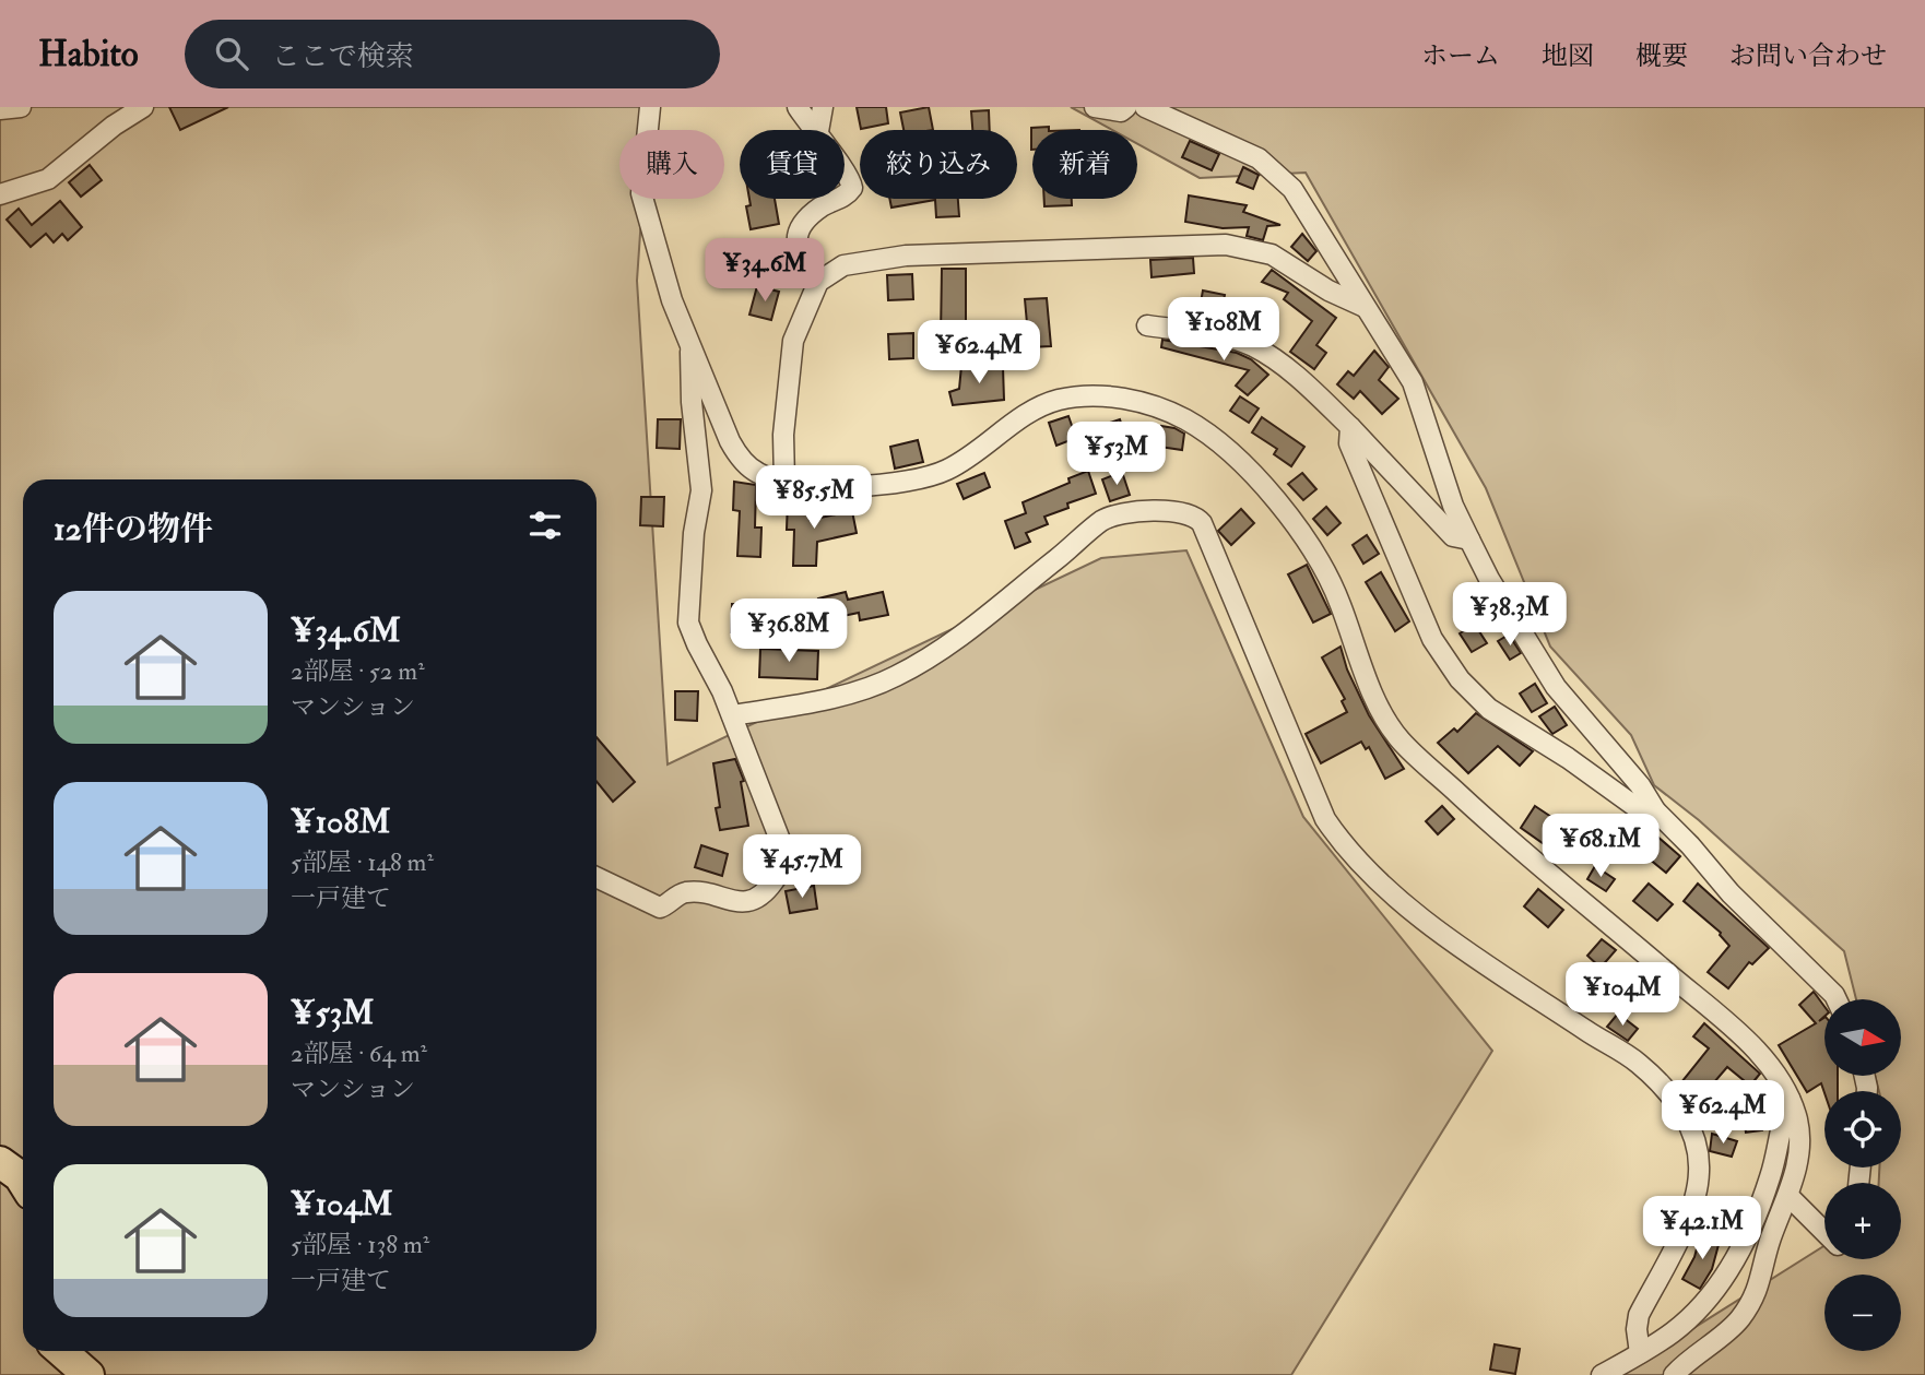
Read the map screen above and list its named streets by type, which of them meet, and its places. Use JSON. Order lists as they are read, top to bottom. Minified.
{"north":"right","page":{"header":"Habito","search":"ここで検索","nav":["ホーム","地図","概要","お問い合わせ"],"chip":["購入","賃貸","絞り込み","新着"],"price":["¥34.6M","¥108M","¥62.4M","¥53M","¥85.5M","¥38.3M","¥36.8M","¥68.1M","¥45.7M","¥104M","¥62.4M","¥42.1M"],"heading":"12件の物件","list":[{"name":"¥34.6M","note":"2部屋 · 52 m² · マンション"},{"name":"¥108M","note":"5部屋 · 148 m² · 一戸建て"},{"name":"¥53M","note":"2部屋 · 64 m² · マンション"},{"name":"¥104M","note":"5部屋 · 138 m² · 一戸建て"}],"map_buttons":["+","−"]}}
